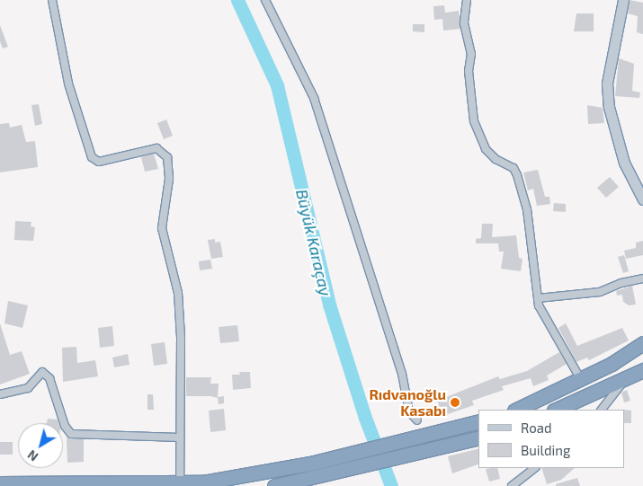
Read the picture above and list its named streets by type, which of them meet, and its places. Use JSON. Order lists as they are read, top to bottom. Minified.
{"water":["Büyük Karaçay"],"places":["Rıdvanoğlu Kasabı"],"legend":["Road","Building"],"north":"bottom left"}
